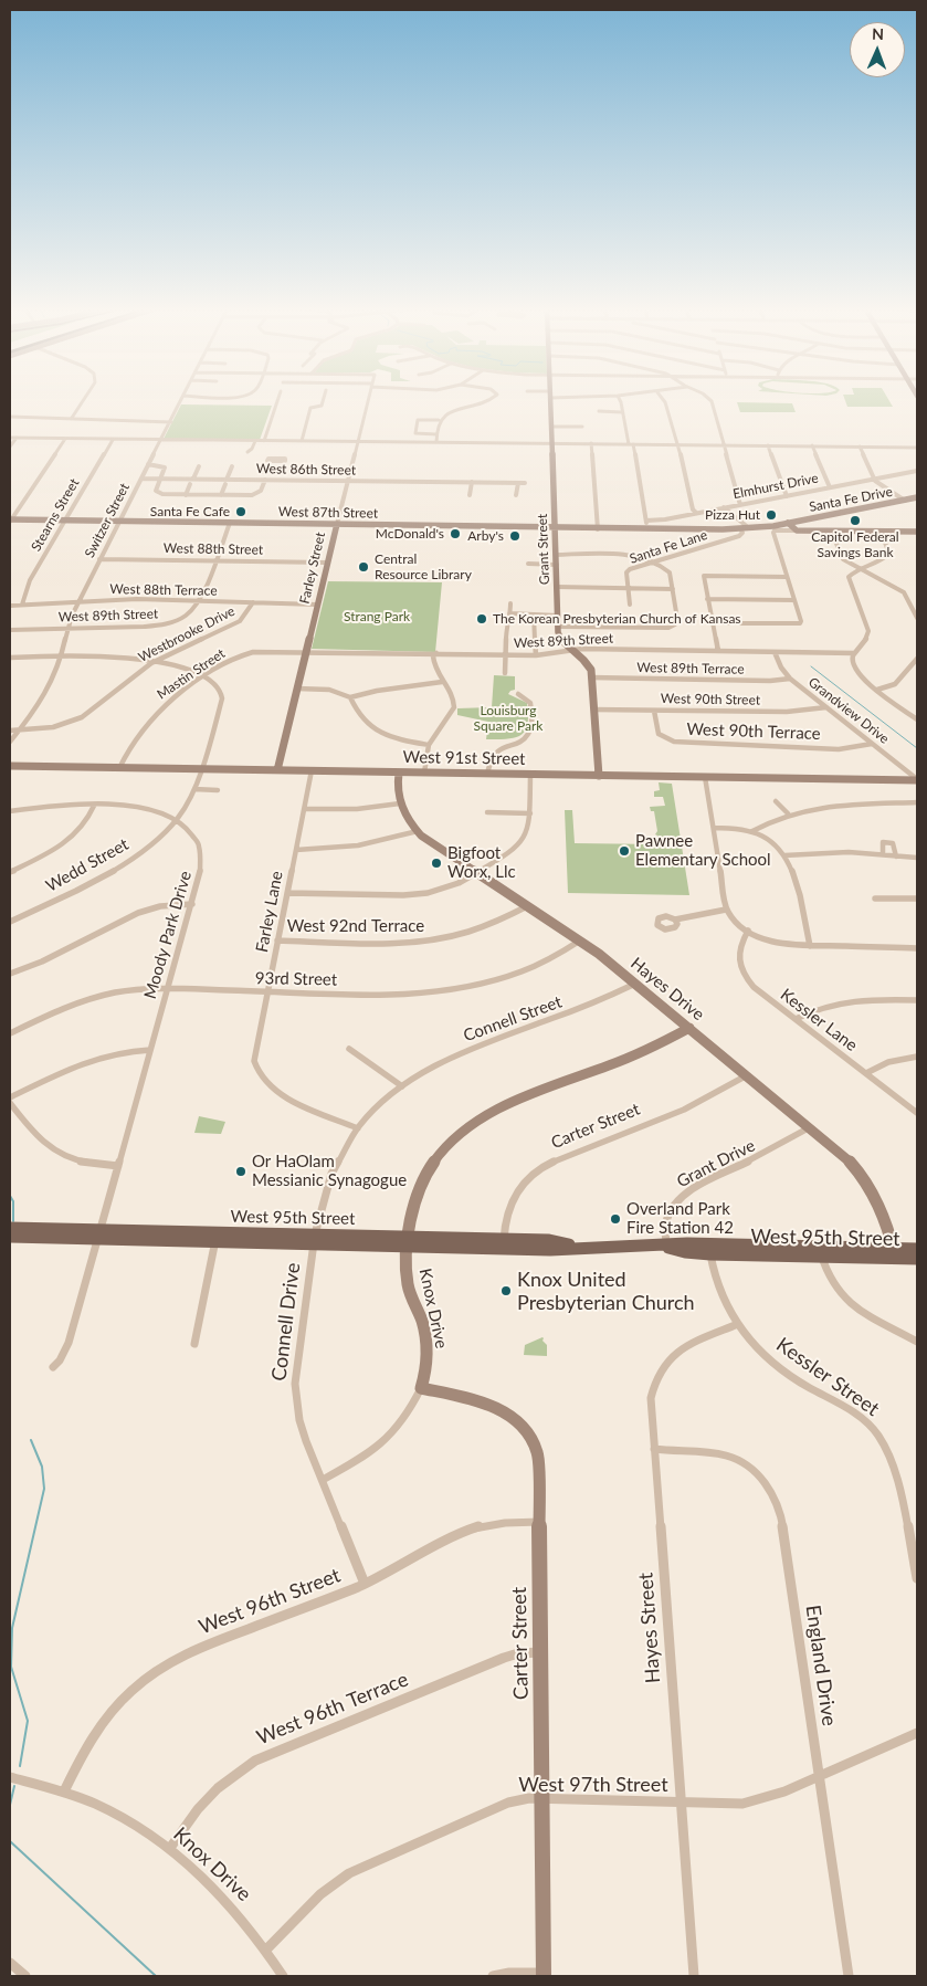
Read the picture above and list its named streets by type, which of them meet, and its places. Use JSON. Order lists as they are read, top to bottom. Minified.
{"streets":{"main road":["West 87th Street","West 95th Street"],"street":["West 86th Street","Elmhurst Drive","Santa Fe Drive","Stearns Street","Switzer Street","Santa Fe Lane","West 88th Street","Grant Street","Farley Street","West 88th Terrace","West 89th Street","Westbrooke Drive","West 89th Terrace","Mastin Street","West 90th Street","Grandview Drive","West 90th Terrace","West 91st Street","Wedd Street","Farley Lane","West 92nd Terrace","Moody Park Drive","93rd Street","Hayes Drive","Connell Street","Kessler Lane","Carter Street","Grant Drive","Knox Drive","Connell Drive","Kessler Street","West 96th Street","Hayes Street","England Drive","West 96th Terrace","West 97th Street"]},"crossings":[["West 86th Street","Switzer Street"],["West 86th Street","Farley Street"],["Santa Fe Drive","West 87th Street"],["West 87th Street","Stearns Street"],["West 87th Street","Switzer Street"],["West 87th Street","Santa Fe Lane"],["West 87th Street","Grant Street"],["West 87th Street","Farley Street"],["Stearns Street","West 88th Terrace"],["Switzer Street","West 88th Street"],["Switzer Street","West 88th Terrace"],["Switzer Street","West 89th Street"],["Switzer Street","Westbrooke Drive"],["West 88th Street","Farley Street"],["Grant Street","West 89th Street"],["Grant Street","West 89th Terrace"],["Grant Street","West 90th Street"],["Grant Street","West 91st Street"],["Farley Street","West 88th Terrace"],["Farley Street","West 89th Street"],["Farley Street","Mastin Street"],["Farley Street","West 91st Street"],["West 88th Terrace","West 89th Street"],["West 88th Terrace","Westbrooke Drive"],["West 89th Street","Mastin Street"],["West 89th Street","Grandview Drive"],["West 89th Terrace","Grandview Drive"],["Mastin Street","West 91st Street"],["Mastin Street","Wedd Street"],["West 90th Street","Grandview Drive"],["West 90th Street","West 90th Terrace"],["Grandview Drive","West 90th Terrace"],["Grandview Drive","West 91st Street"],["West 91st Street","Wedd Street"],["West 91st Street","Farley Lane"],["West 91st Street","Hayes Drive"],["Wedd Street","Moody Park Drive"],["Farley Lane","West 92nd Terrace"],["Farley Lane","93rd Street"],["Farley Lane","Connell Street"],["Farley Lane","Connell Drive"],["West 92nd Terrace","Hayes Drive"],["Moody Park Drive","93rd Street"],["Moody Park Drive","West 95th Street"],["93rd Street","Hayes Drive"],["Hayes Drive","Connell Street"],["Hayes Drive","Carter Street"],["Hayes Drive","Grant Drive"],["Hayes Drive","West 95th Street"],["Hayes Drive","Knox Drive"],["Connell Street","Connell Drive"],["Carter Street","West 95th Street"],["Carter Street","Knox Drive"],["Carter Street","West 96th Street"],["Carter Street","West 96th Terrace"],["Carter Street","West 97th Street"],["Grant Drive","West 95th Street"],["West 95th Street","Knox Drive"],["West 95th Street","Connell Drive"],["West 95th Street","Kessler Street"],["Knox Drive","Connell Drive"],["Knox Drive","West 96th Street"],["Knox Drive","West 96th Terrace"],["Knox Drive","West 97th Street"],["Connell Drive","West 96th Street"],["Kessler Street","Hayes Street"],["Hayes Street","England Drive"],["Hayes Street","West 97th Street"],["England Drive","West 97th Street"]],"parks":["Strang Park","Louisburg Square Park"],"places":["Santa Fe Cafe","Pizza Hut","Capitol Federal Savings Bank","McDonald's","Arby's","Central Resource Library","The Korean Presbyterian Church of Kansas","Pawnee Elementary School","Bigfoot Worx, Llc","Or HaOlam Messianic Synagogue","Overland Park Fire Station 42","Knox United Presbyterian Church"],"north":"top"}
